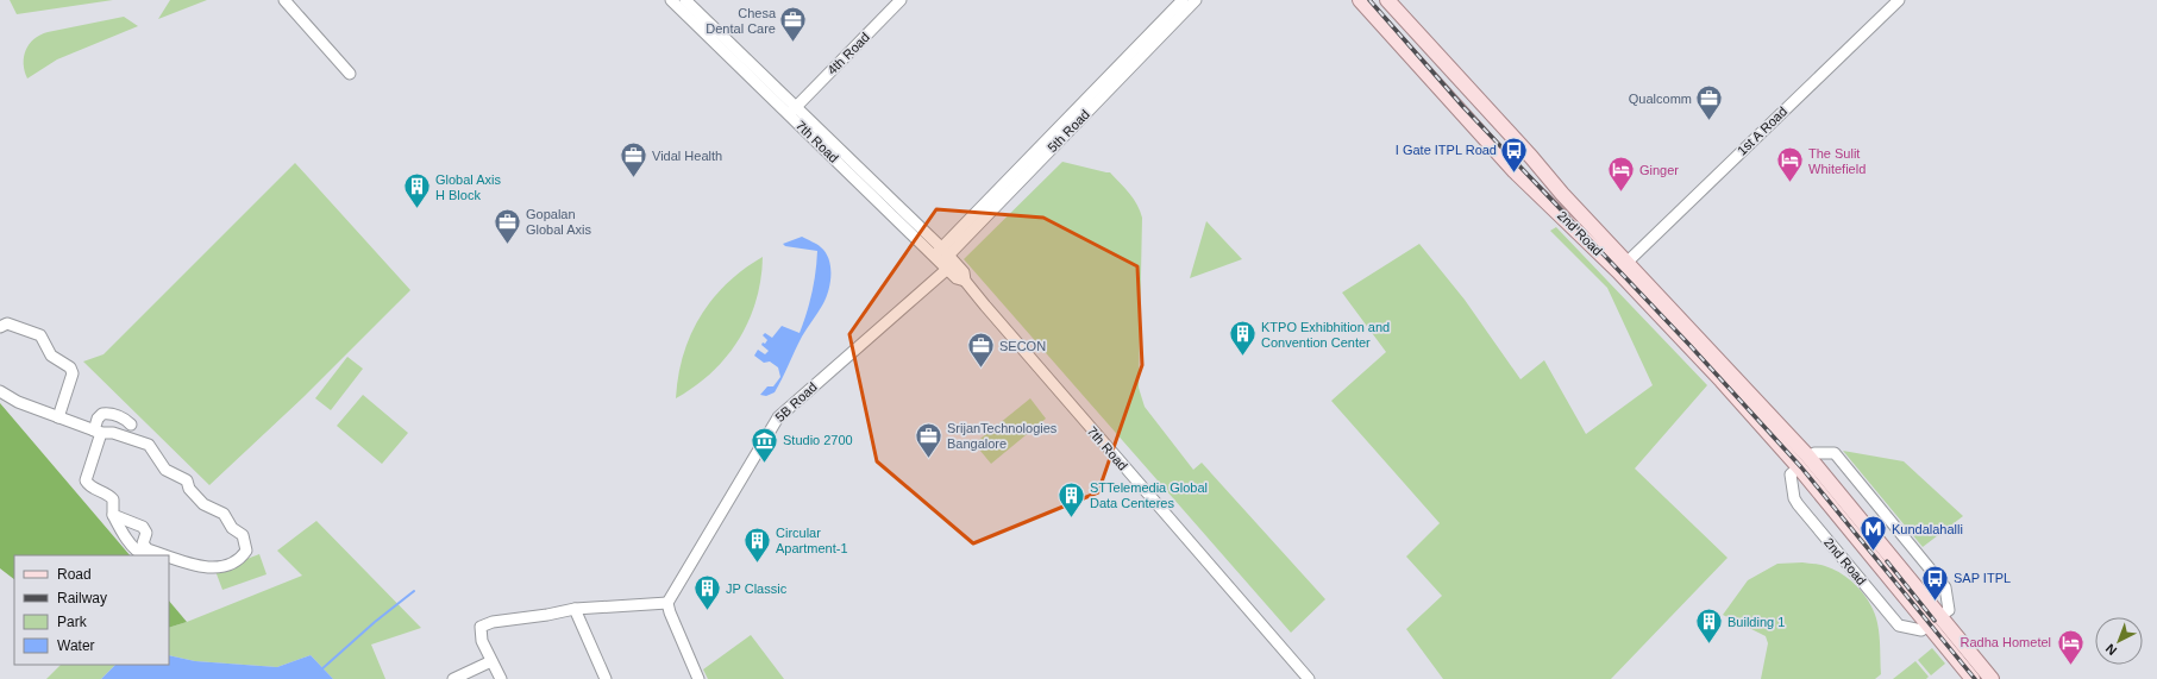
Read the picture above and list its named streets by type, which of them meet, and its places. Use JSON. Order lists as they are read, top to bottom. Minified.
{"streets":{"main road":["2nd Road"],"street":["4th Road","5th Road","1st A Road","7th Road","5B Road"]},"crossings":[["4th Road","7th Road"],["5th Road","7th Road"],["5th Road","5B Road"],["1st A Road","2nd Road"],["7th Road","5B Road"]],"places":{"office":["Chesa Dental Care","Qualcomm","Vidal Health","Gopalan Global Axis","SECON","SrijanTechnologies Bangalore"],"bus stop":["I Gate ITPL Road","SAP ITPL"],"hotel":["The Sulit Whitefield","Ginger","Radha Hometel"],"building":["Global Axis H Block","KTPO Exhibhition and Convention Center","STTelemedia Global Data Centeres","Circular Apartment-1","JP Classic","Building 1"],"museum":["Studio 2700"],"metro station":["Kundalahalli"]},"legend":["Road","Railway","Park","Water"],"north":"bottom left"}
